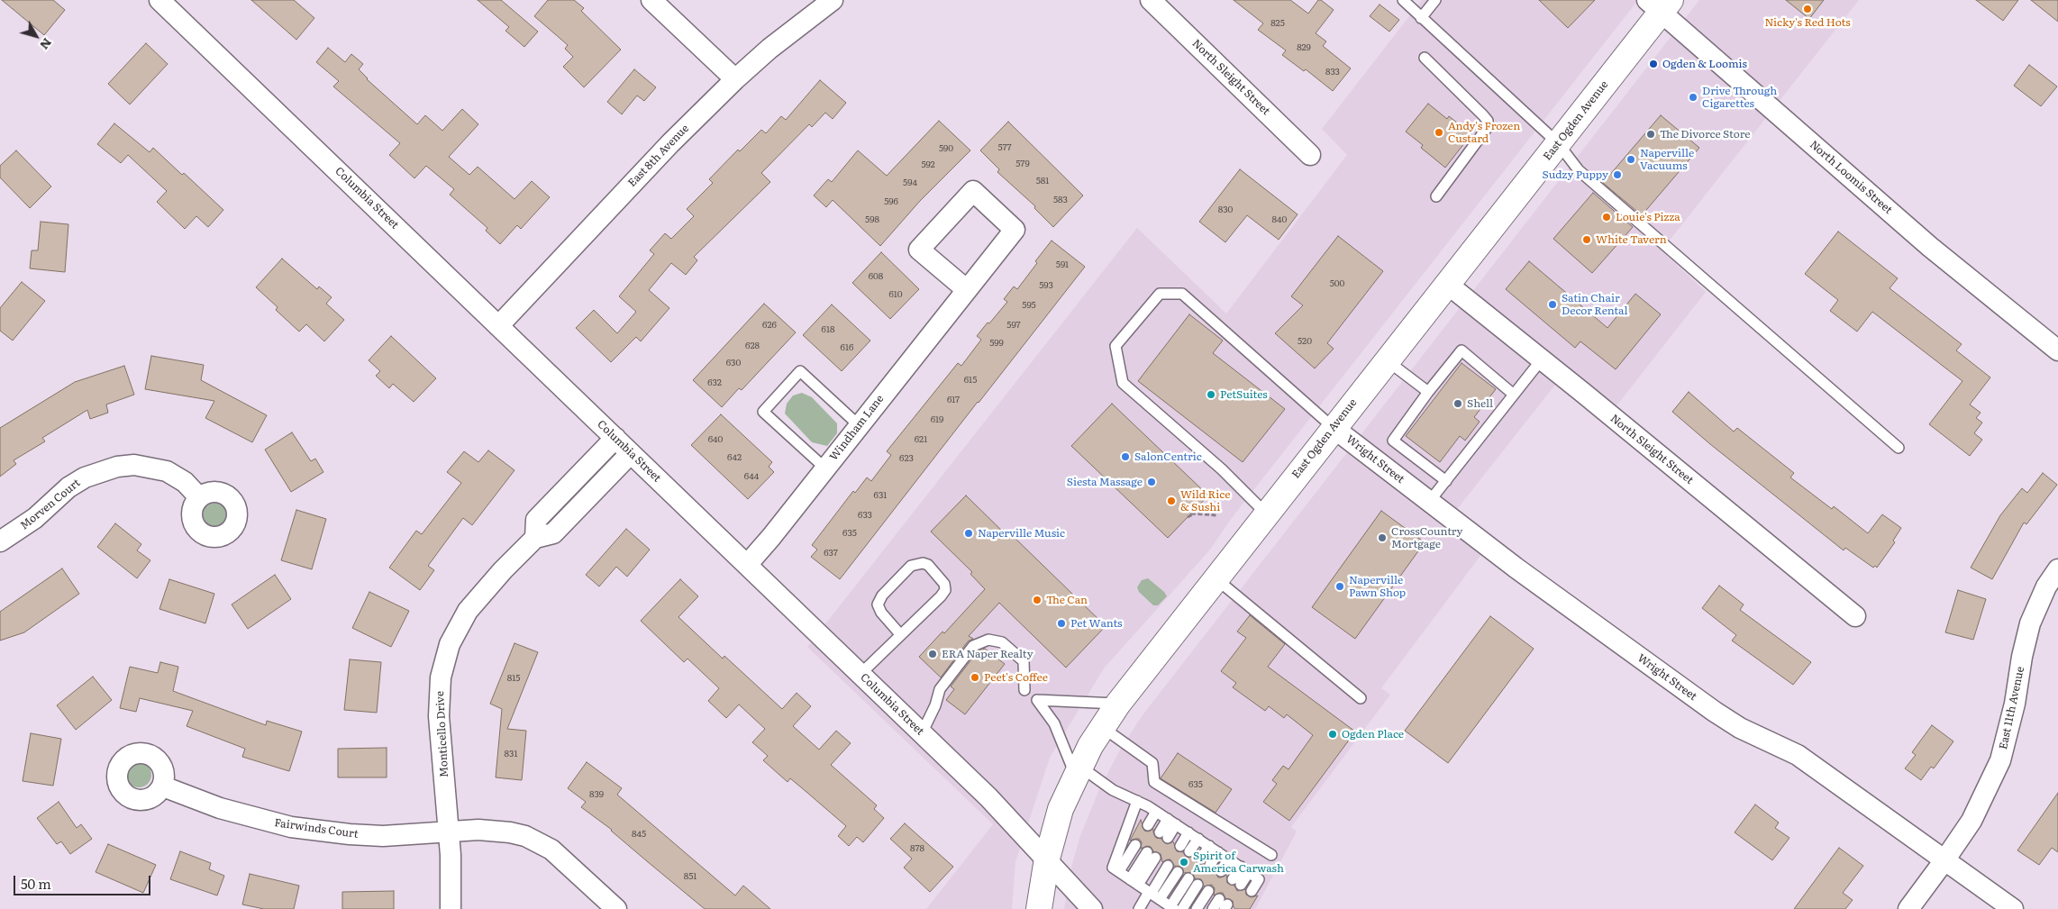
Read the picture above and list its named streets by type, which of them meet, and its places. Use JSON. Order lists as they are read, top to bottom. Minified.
{"streets":{"main road":["East Ogden Avenue"],"street":["North Sleight Street","East 8th Avenue","North Loomis Street","Columbia Street","Windham Lane","Wright Street","Morven Court","East 11th Avenue","Monticello Drive","Fairwinds Court"]},"crossings":[["North Sleight Street","East Ogden Avenue"],["East Ogden Avenue","North Loomis Street"],["East Ogden Avenue","Columbia Street"],["East Ogden Avenue","Wright Street"],["East 8th Avenue","Columbia Street"],["Columbia Street","Windham Lane"],["Columbia Street","Monticello Drive"],["Wright Street","East 11th Avenue"],["Monticello Drive","Fairwinds Court"]],"places":["Nicky's Red Hots","Ogden & Loomis","Drive Through Cigarettes","Andy's Frozen Custard","The Divorce Store","Naperville Vacuums","Sudzy Puppy","Louie's Pizza","White Tavern","Satin Chair Decor Rental","PetSuites","Shell","SalonCentric","Siesta Massage","Wild Rice & Sushi","Naperville Music","CrossCountry Mortgage","Naperville Pawn Shop","The Can","Pet Wants","ERA Naper Realty","Peet's Coffee","Ogden Place","Spirit of America Carwash"],"house_numbers":["825","829","833","577","590","579","592","581","594","583","596","830","598","840","591","608","500","593","610","595","626","597","618","520","599","628","616","630","615","632","617","619","640","621","642","623","644","631","633","635","637","815","831","635","839","845","878","851"],"scale_bar":"50 m","north":"bottom right"}
